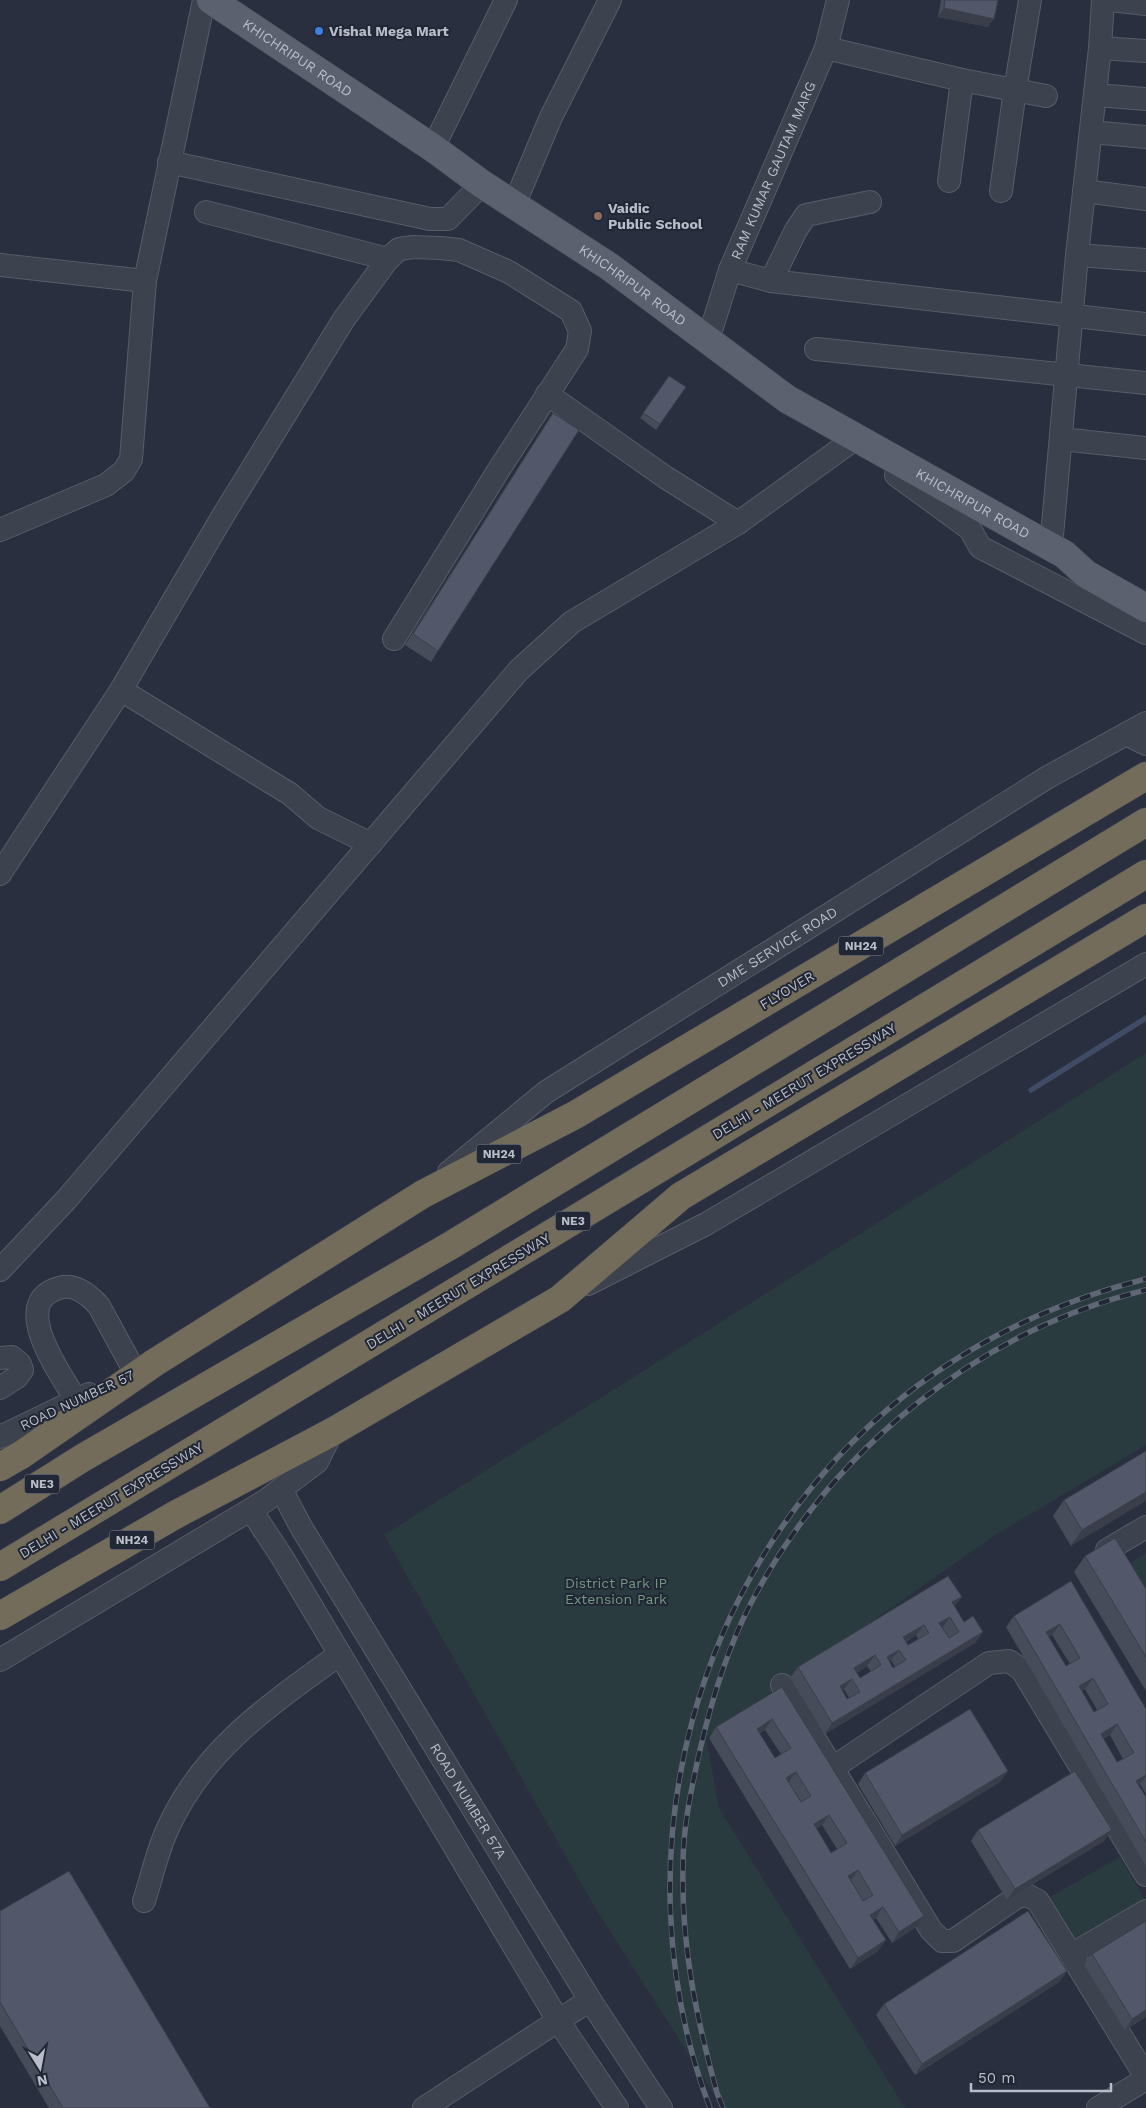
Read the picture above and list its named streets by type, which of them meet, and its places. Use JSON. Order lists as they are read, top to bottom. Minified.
{"streets":{"highway":["NH24","FLYOVER","DELHI - MEERUT EXPRESSWAY","NE3"],"main road":["KHICHRIPUR ROAD"],"street":["RAM KUMAR GAUTAM MARG","DME SERVICE ROAD","ROAD NUMBER 57","ROAD NUMBER 57A"]},"crossings":[["KHICHRIPUR ROAD","RAM KUMAR GAUTAM MARG"],["DME SERVICE ROAD","FLYOVER"],["FLYOVER","ROAD NUMBER 57"]],"parks":["District Park IP Extension Park"],"places":["Vishal Mega Mart","Vaidic Public School"],"scale_bar":"50 m","north":"bottom"}
